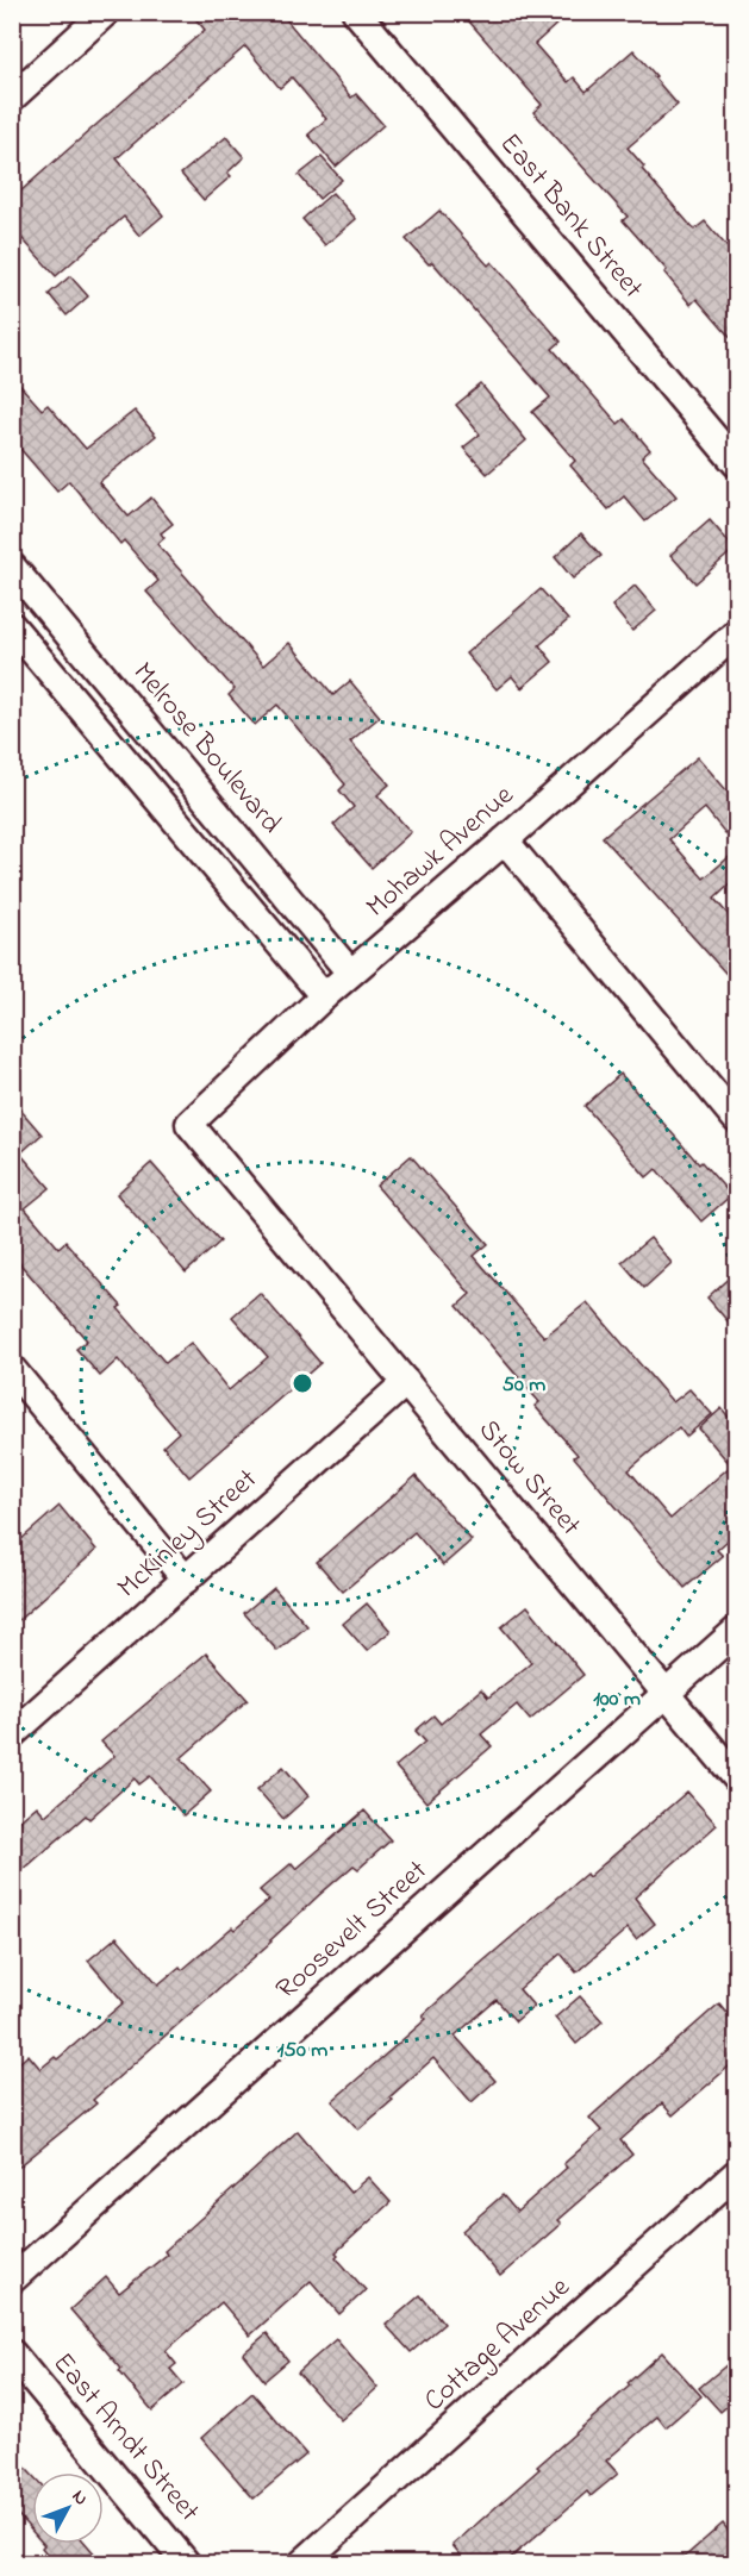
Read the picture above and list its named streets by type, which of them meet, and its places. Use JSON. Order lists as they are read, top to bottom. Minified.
{"streets":{"street":["East Bank Street","Melrose Boulevard","Mohawk Avenue","Stow Street","McKinley Street","Roosevelt Street","Cottage Avenue","East Arndt Street"]},"crossings":[["Melrose Boulevard","Mohawk Avenue"],["Mohawk Avenue","Stow Street"],["Stow Street","McKinley Street"],["Stow Street","Roosevelt Street"]],"north":"top right","rings":["50 m","100 m","150 m"]}
